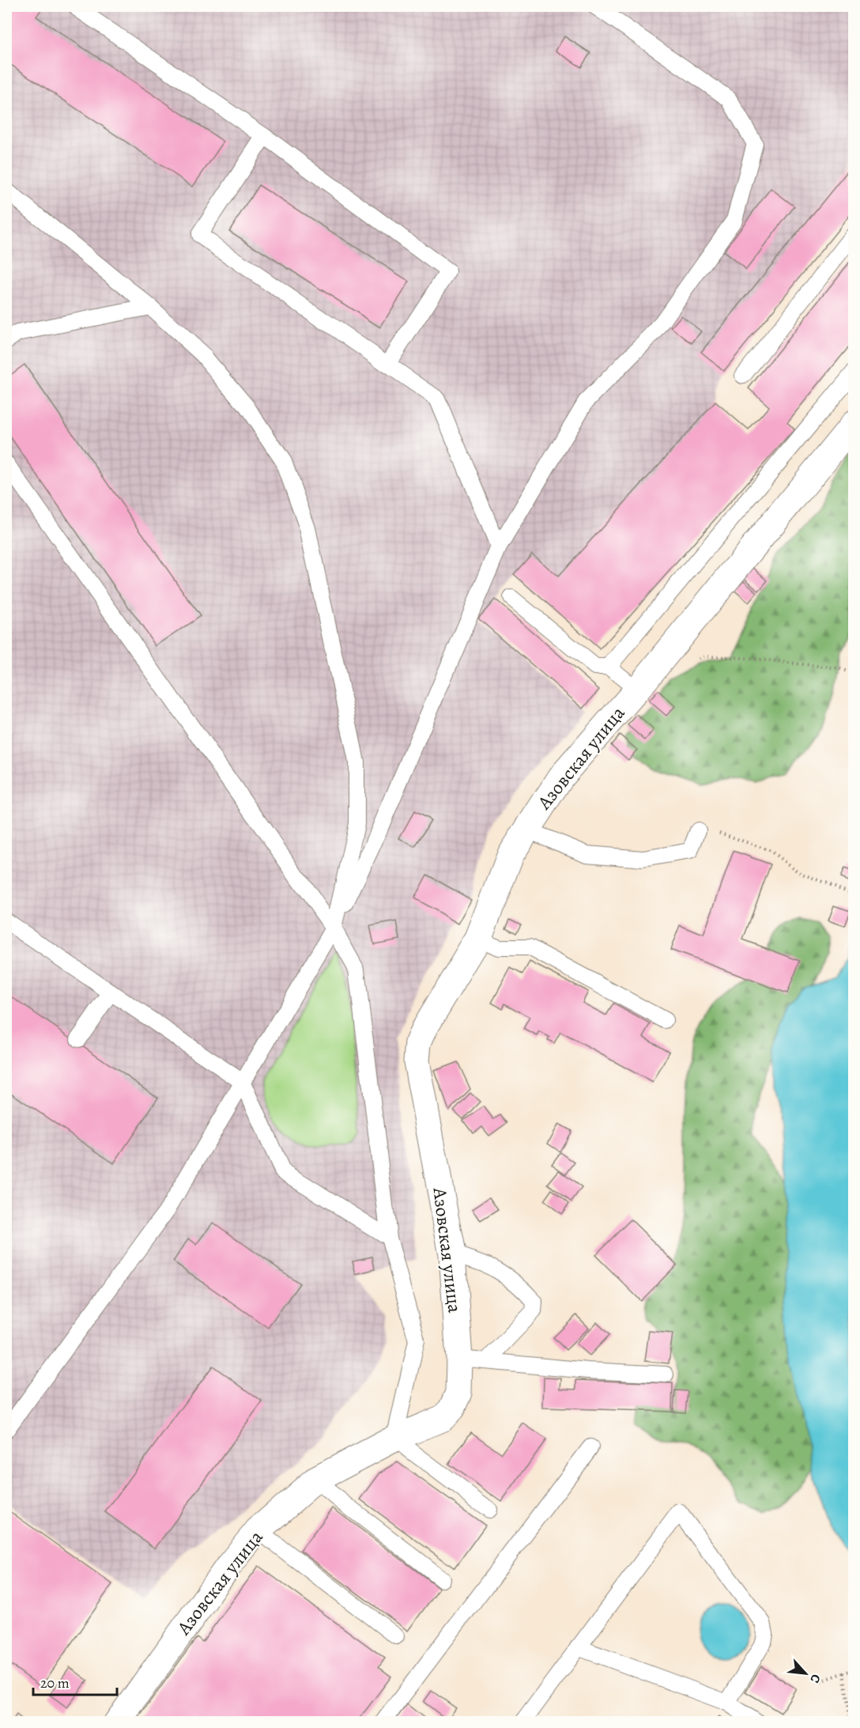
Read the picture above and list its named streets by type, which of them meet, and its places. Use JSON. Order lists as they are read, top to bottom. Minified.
{"streets":{"street":["Азовская улица"]},"scale_bar":"20 m","north":"bottom right"}
